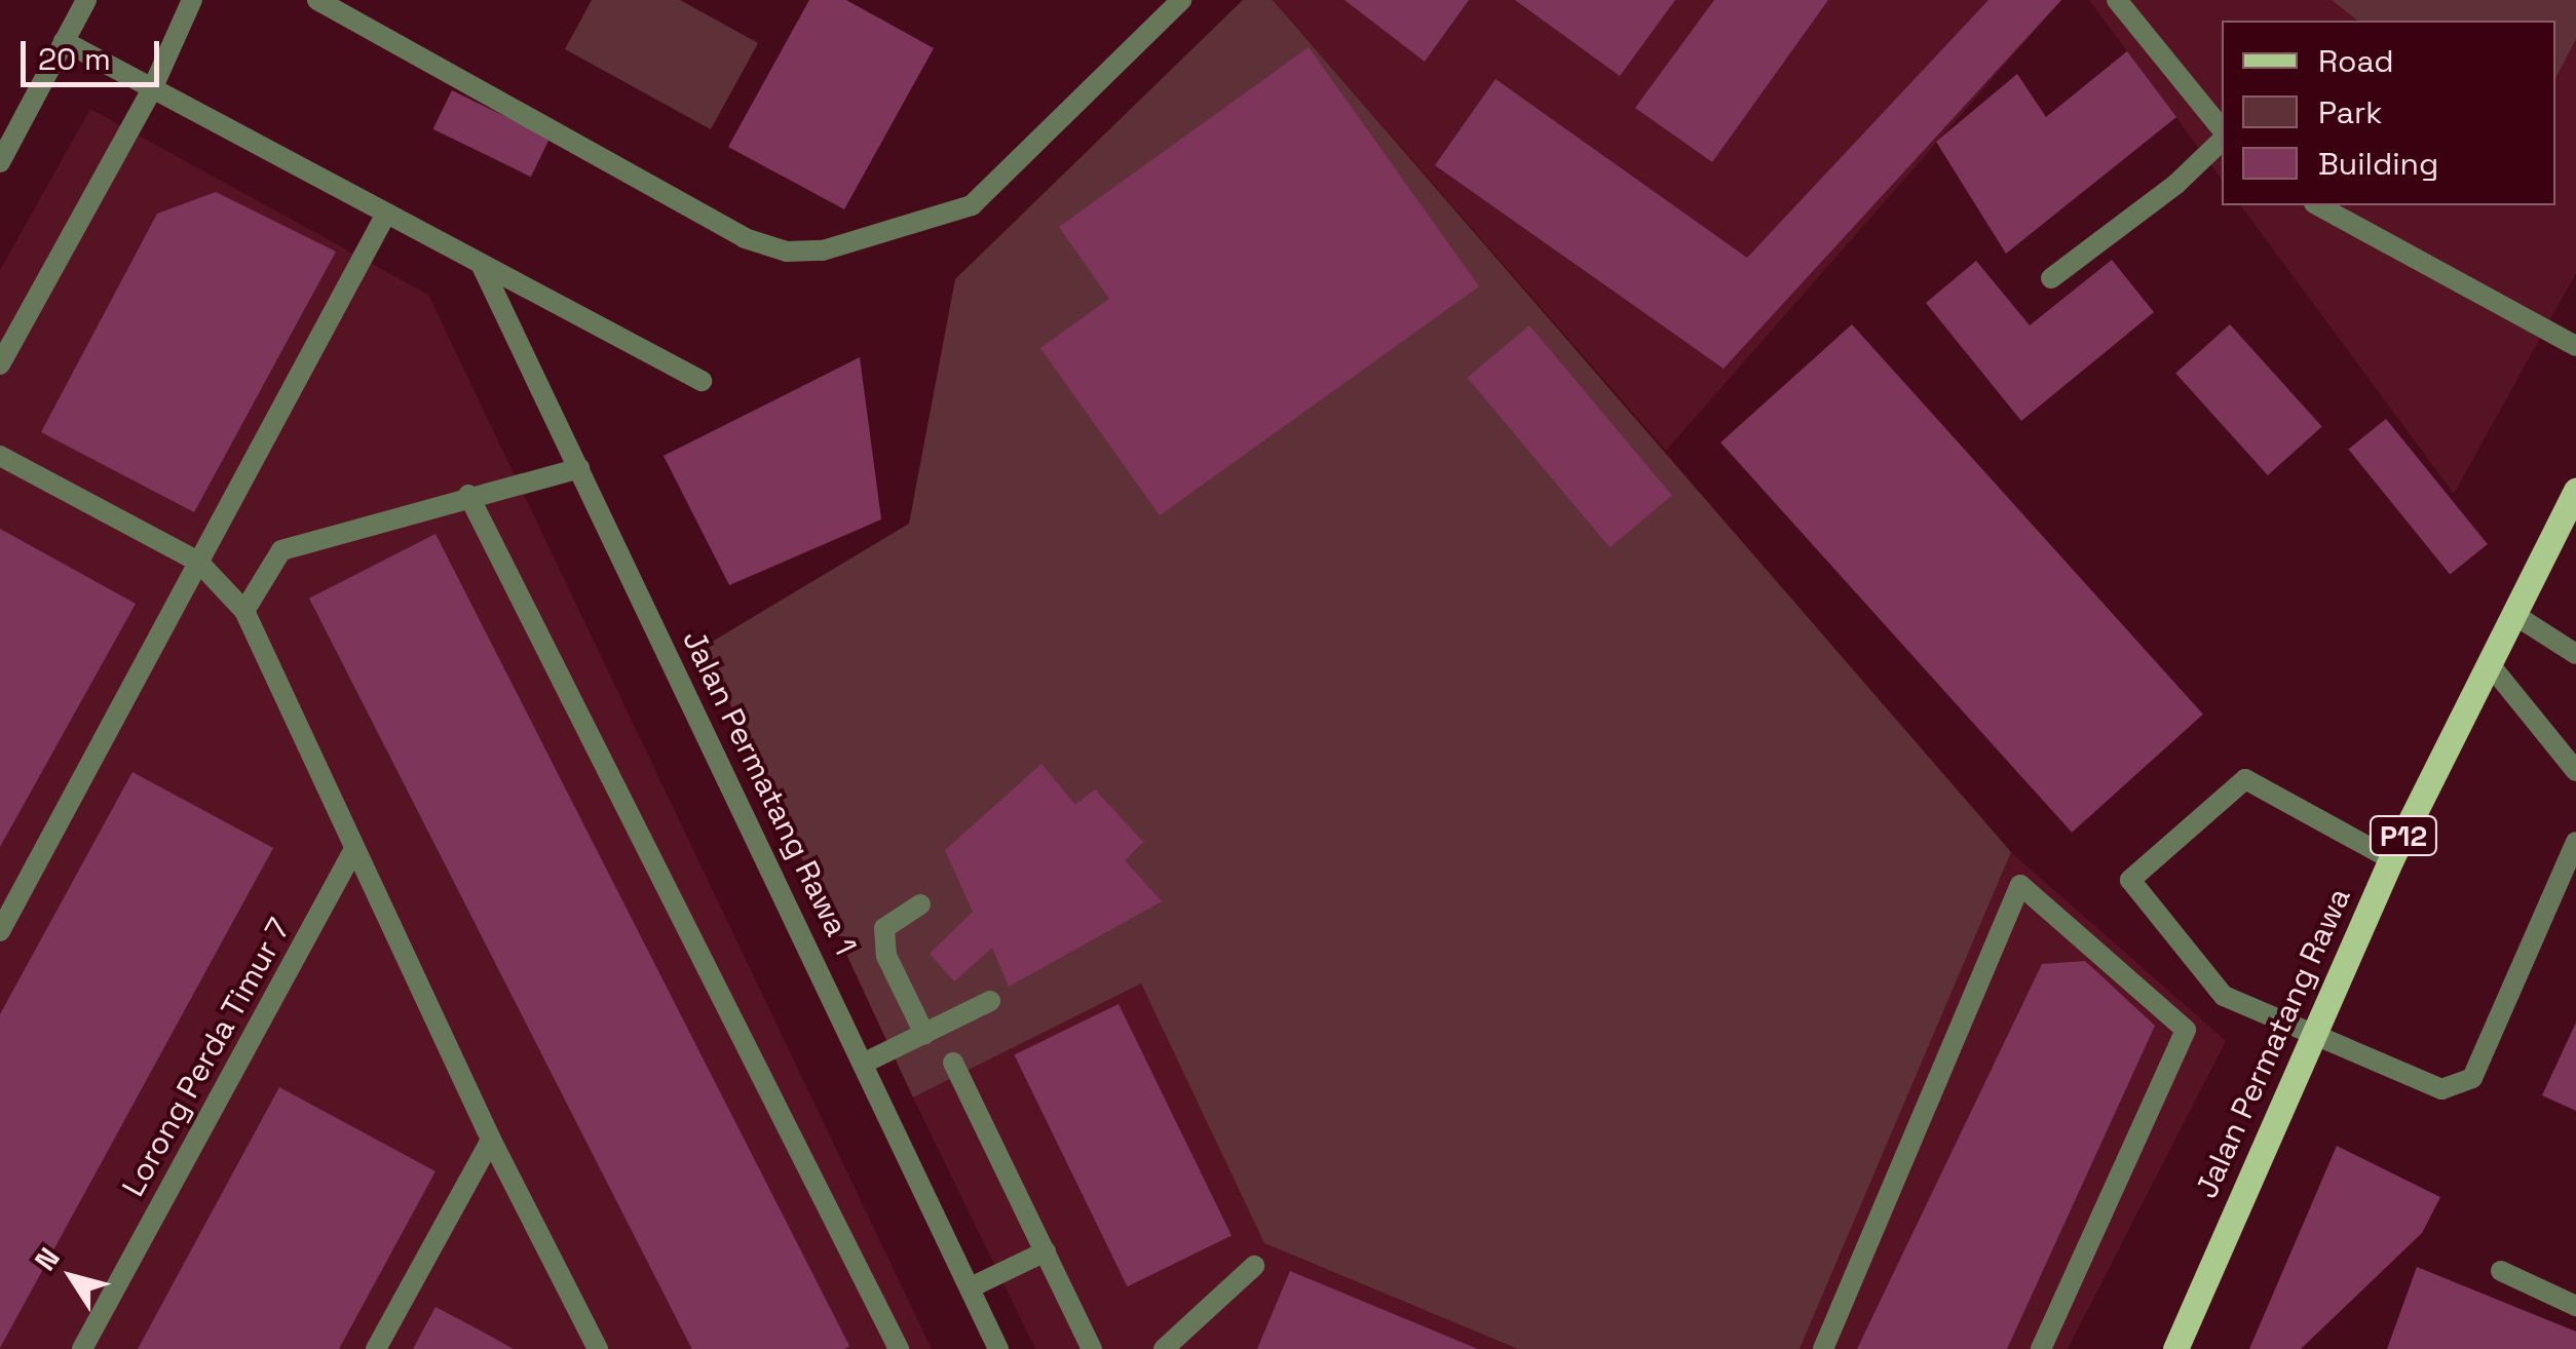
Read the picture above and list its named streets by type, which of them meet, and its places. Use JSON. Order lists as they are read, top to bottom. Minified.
{"streets":{"main road":["P12","Jalan Permatang Rawa"],"street":["Jalan Permatang Rawa 1","Lorong Perda Timur 7"]},"legend":["Road","Park","Building"],"scale_bar":"20 m","north":"top left"}
